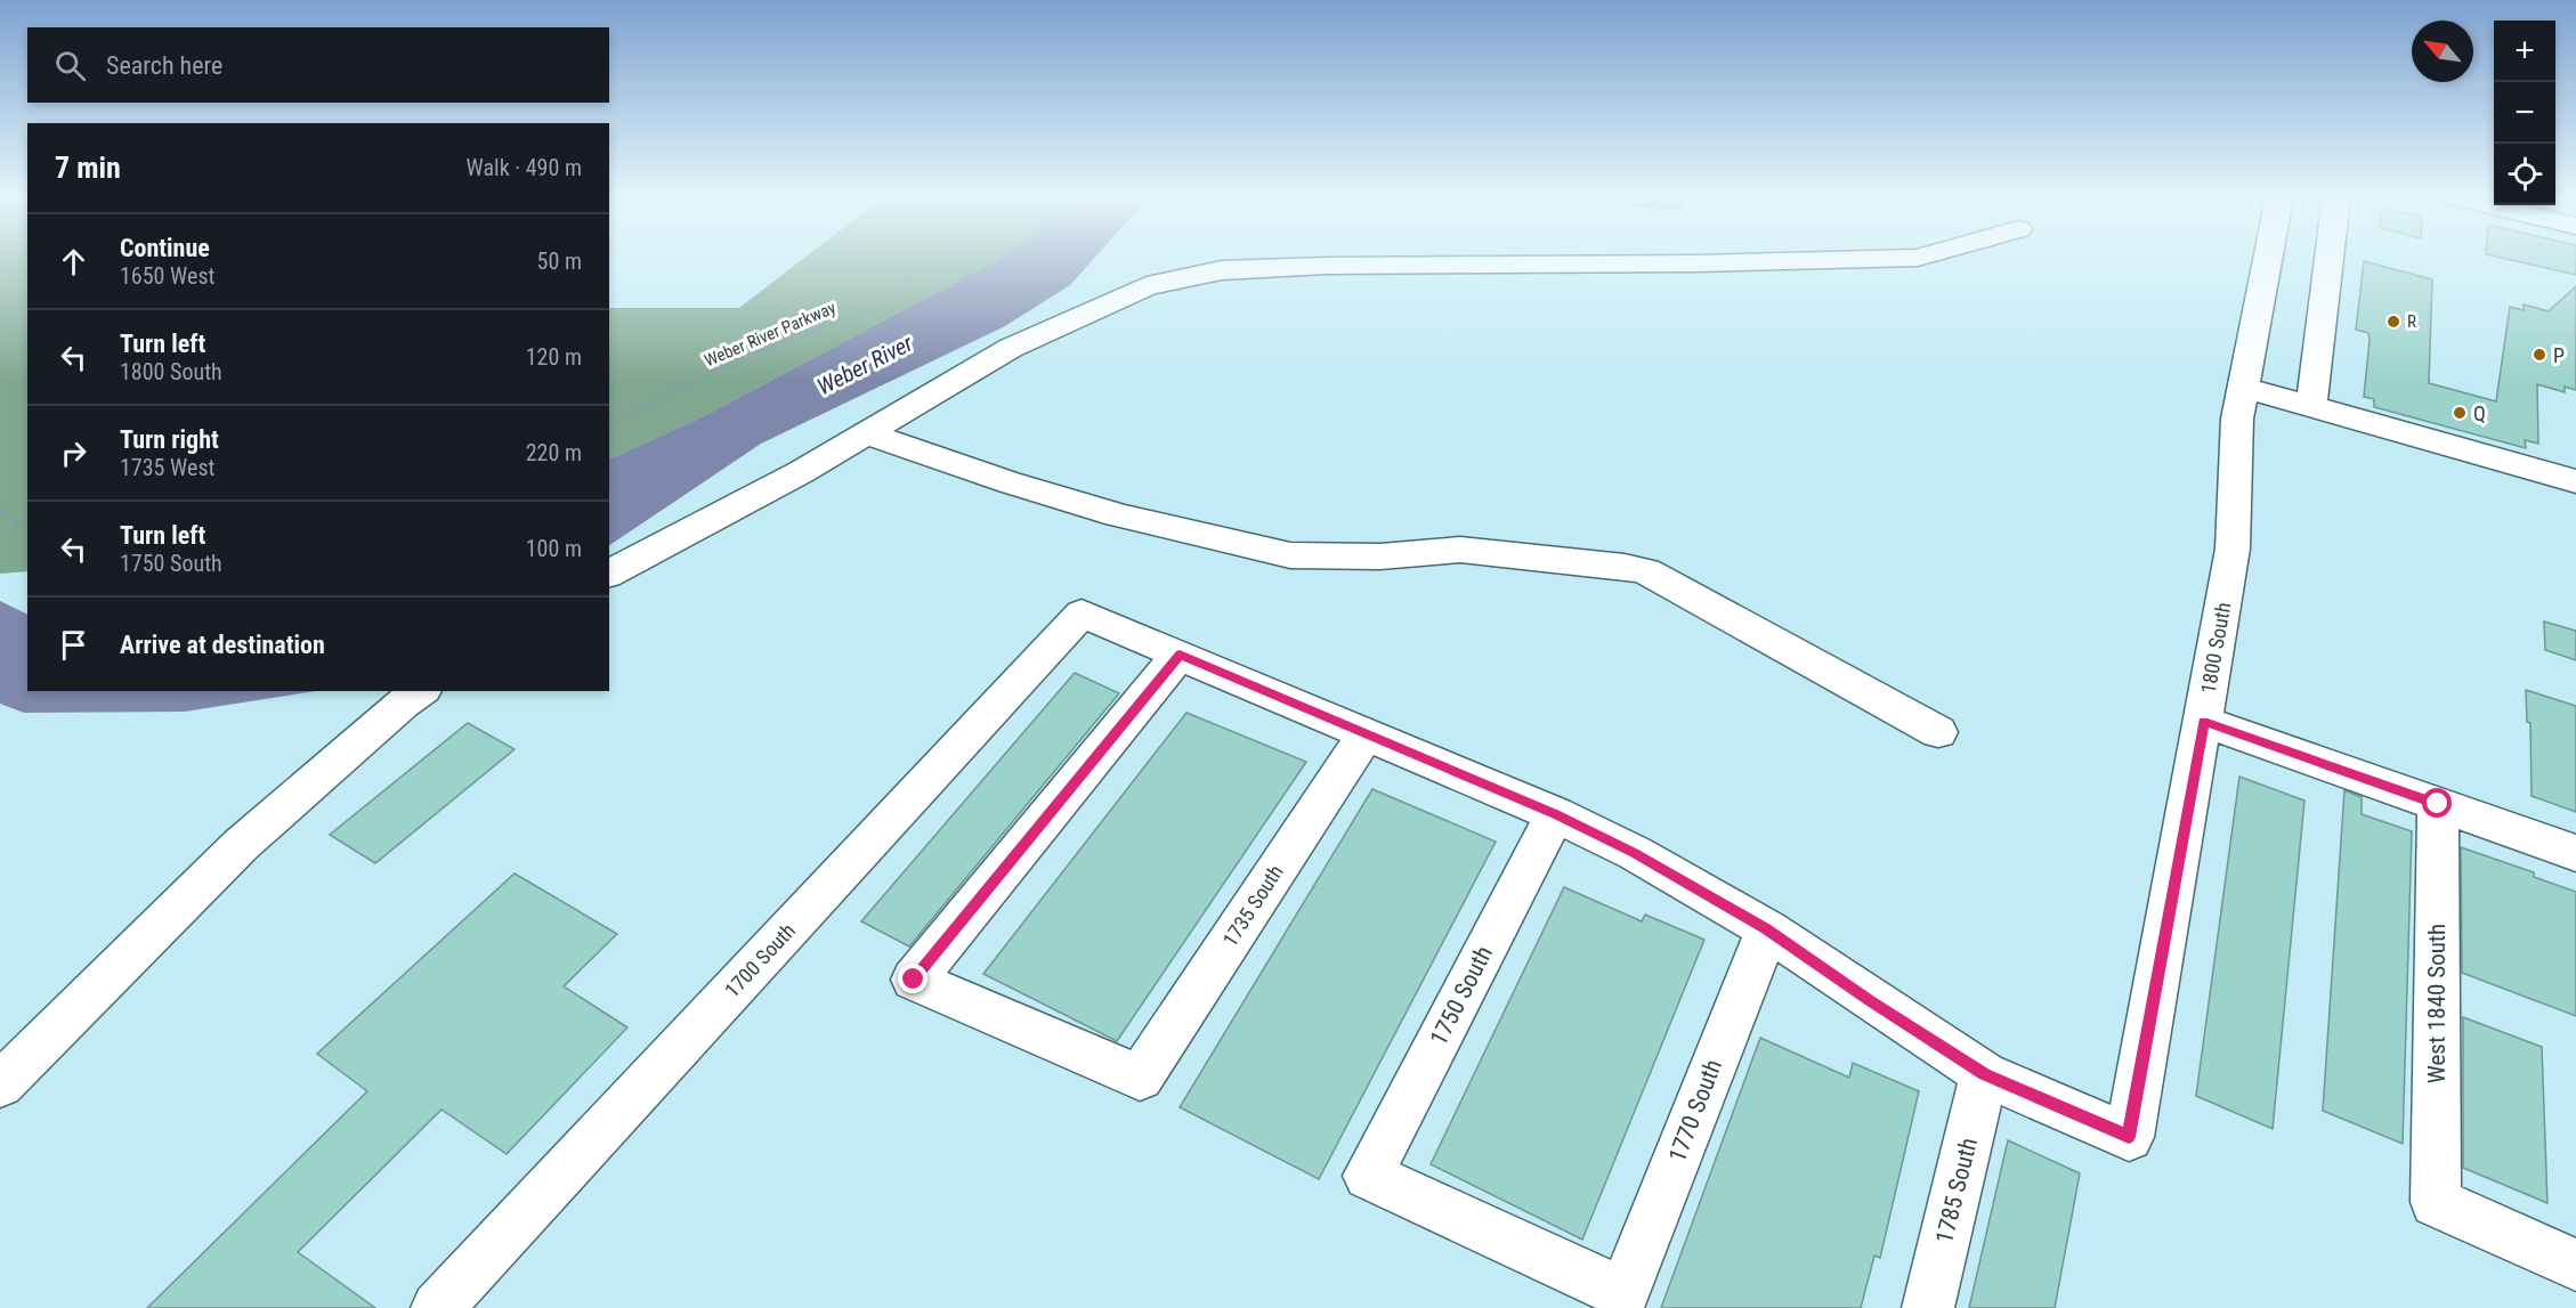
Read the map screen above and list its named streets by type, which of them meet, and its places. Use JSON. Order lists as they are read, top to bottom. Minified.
{"streets":{"street":["1800 South","1735 South","1700 South","1750 South","West 1840 South","1770 South","1785 South"],"path":["Weber River Parkway"]},"crossings":[["1800 South","1785 South"],["1735 South","1700 South"],["1750 South","1770 South"]],"water":["Weber River"],"places":["R","P","Q"],"north":"top left","page":{"map_buttons":["+","−"],"search":"Search here","heading":["7 min","Walk · 490 m"],"list":[["Continue","1650 West","50 m"],["Turn left","1800 South","120 m"],["Turn right","1735 West","220 m"],["Turn left","1750 South","100 m"],"Arrive at destination"]}}
